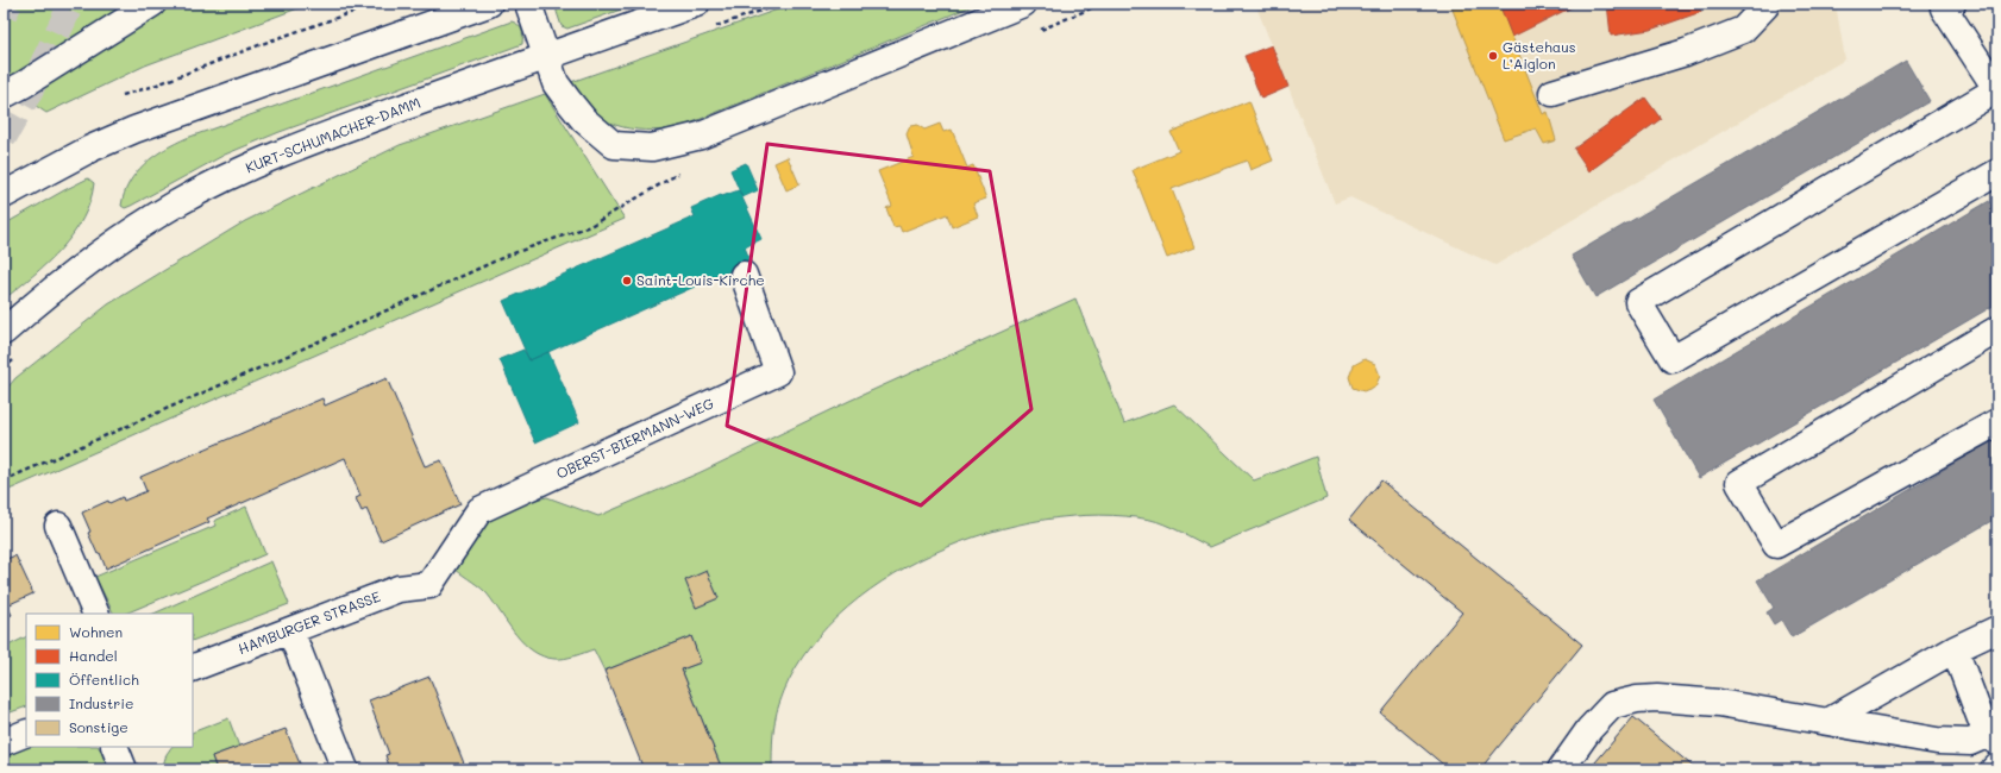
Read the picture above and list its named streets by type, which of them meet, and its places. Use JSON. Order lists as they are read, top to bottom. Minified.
{"streets":{"main road":["KURT-SCHUMACHER-DAMM","OBERST-BIERMANN-WEG","HAMBURGER STRASSE"]},"crossings":[["OBERST-BIERMANN-WEG","HAMBURGER STRASSE"]],"places":["Gästehaus L’Aiglon","Saint-Louis-Kirche"],"legend":["Wohnen","Handel","Öffentlich","Industrie","Sonstige"]}
